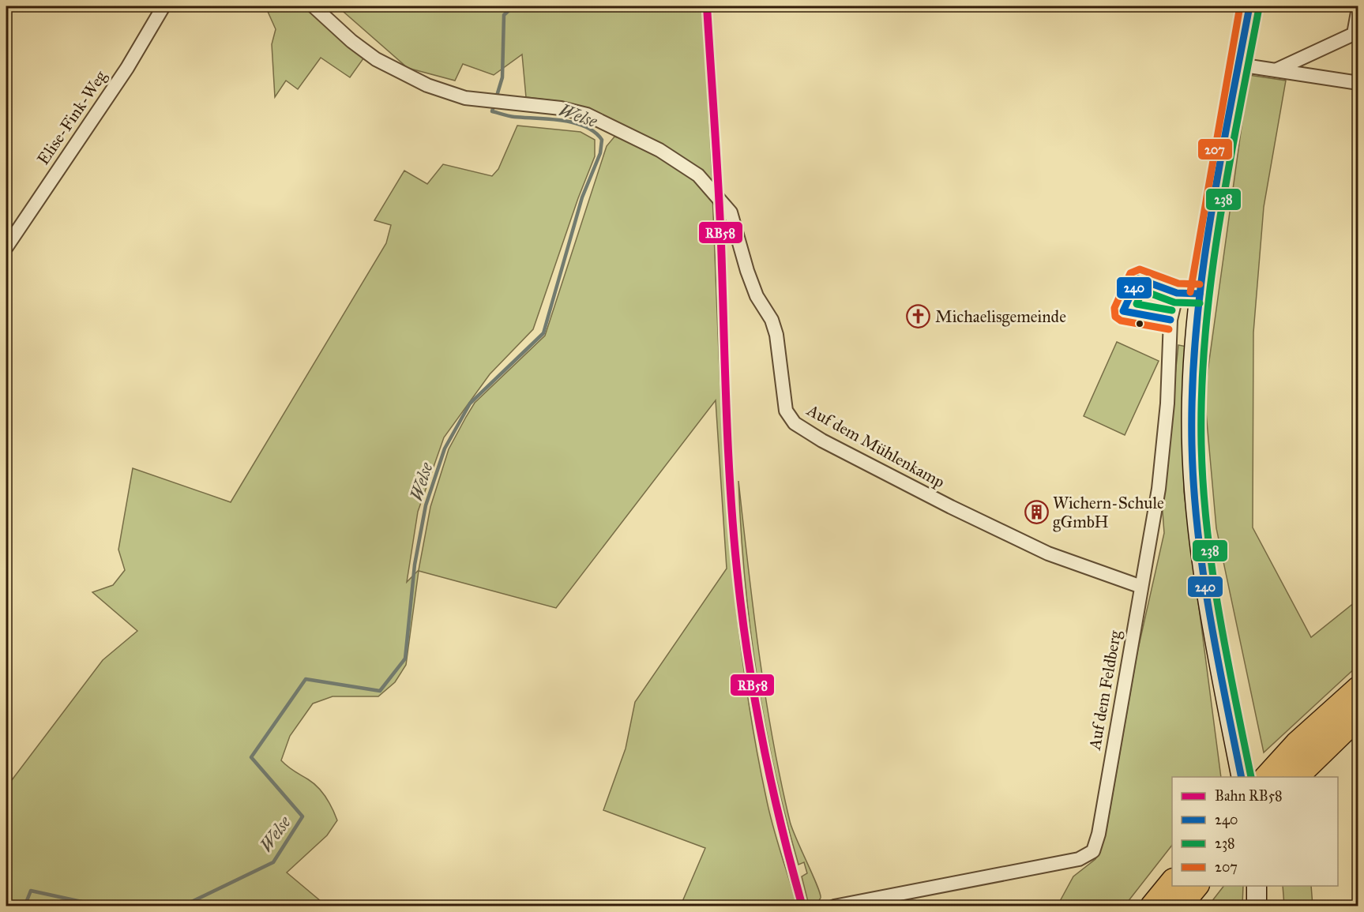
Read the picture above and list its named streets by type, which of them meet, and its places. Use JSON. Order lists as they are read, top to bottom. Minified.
{"streets":{"street":["Elise-Fink-Weg","Auf dem Mühlenkamp","Auf dem Feldberg"]},"crossings":[["Auf dem Mühlenkamp","Auf dem Feldberg"]],"water":["Welse"],"places":{"church":["Michaelisgemeinde"],"building":["Wichern-Schule gGmbH"]},"lines":["rail line RB58","transit line 240","transit line 207","transit line 238"],"legend":["Bahn RB58","240","238","207"]}
